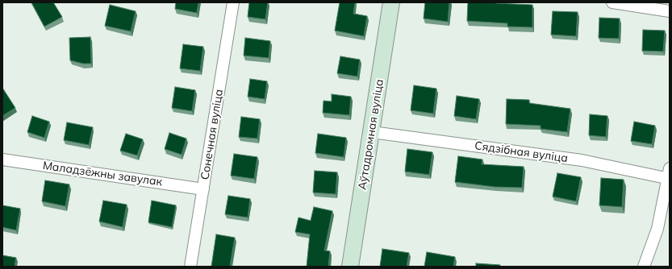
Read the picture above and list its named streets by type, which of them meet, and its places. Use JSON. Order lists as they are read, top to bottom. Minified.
{"streets":{"street":["Сонечная вуліца","Аўтадромная вуліца","Сядзібная вуліца","Маладзёжны завулак"]},"crossings":[["Сонечная вуліца","Маладзёжны завулак"],["Аўтадромная вуліца","Сядзібная вуліца"]]}
